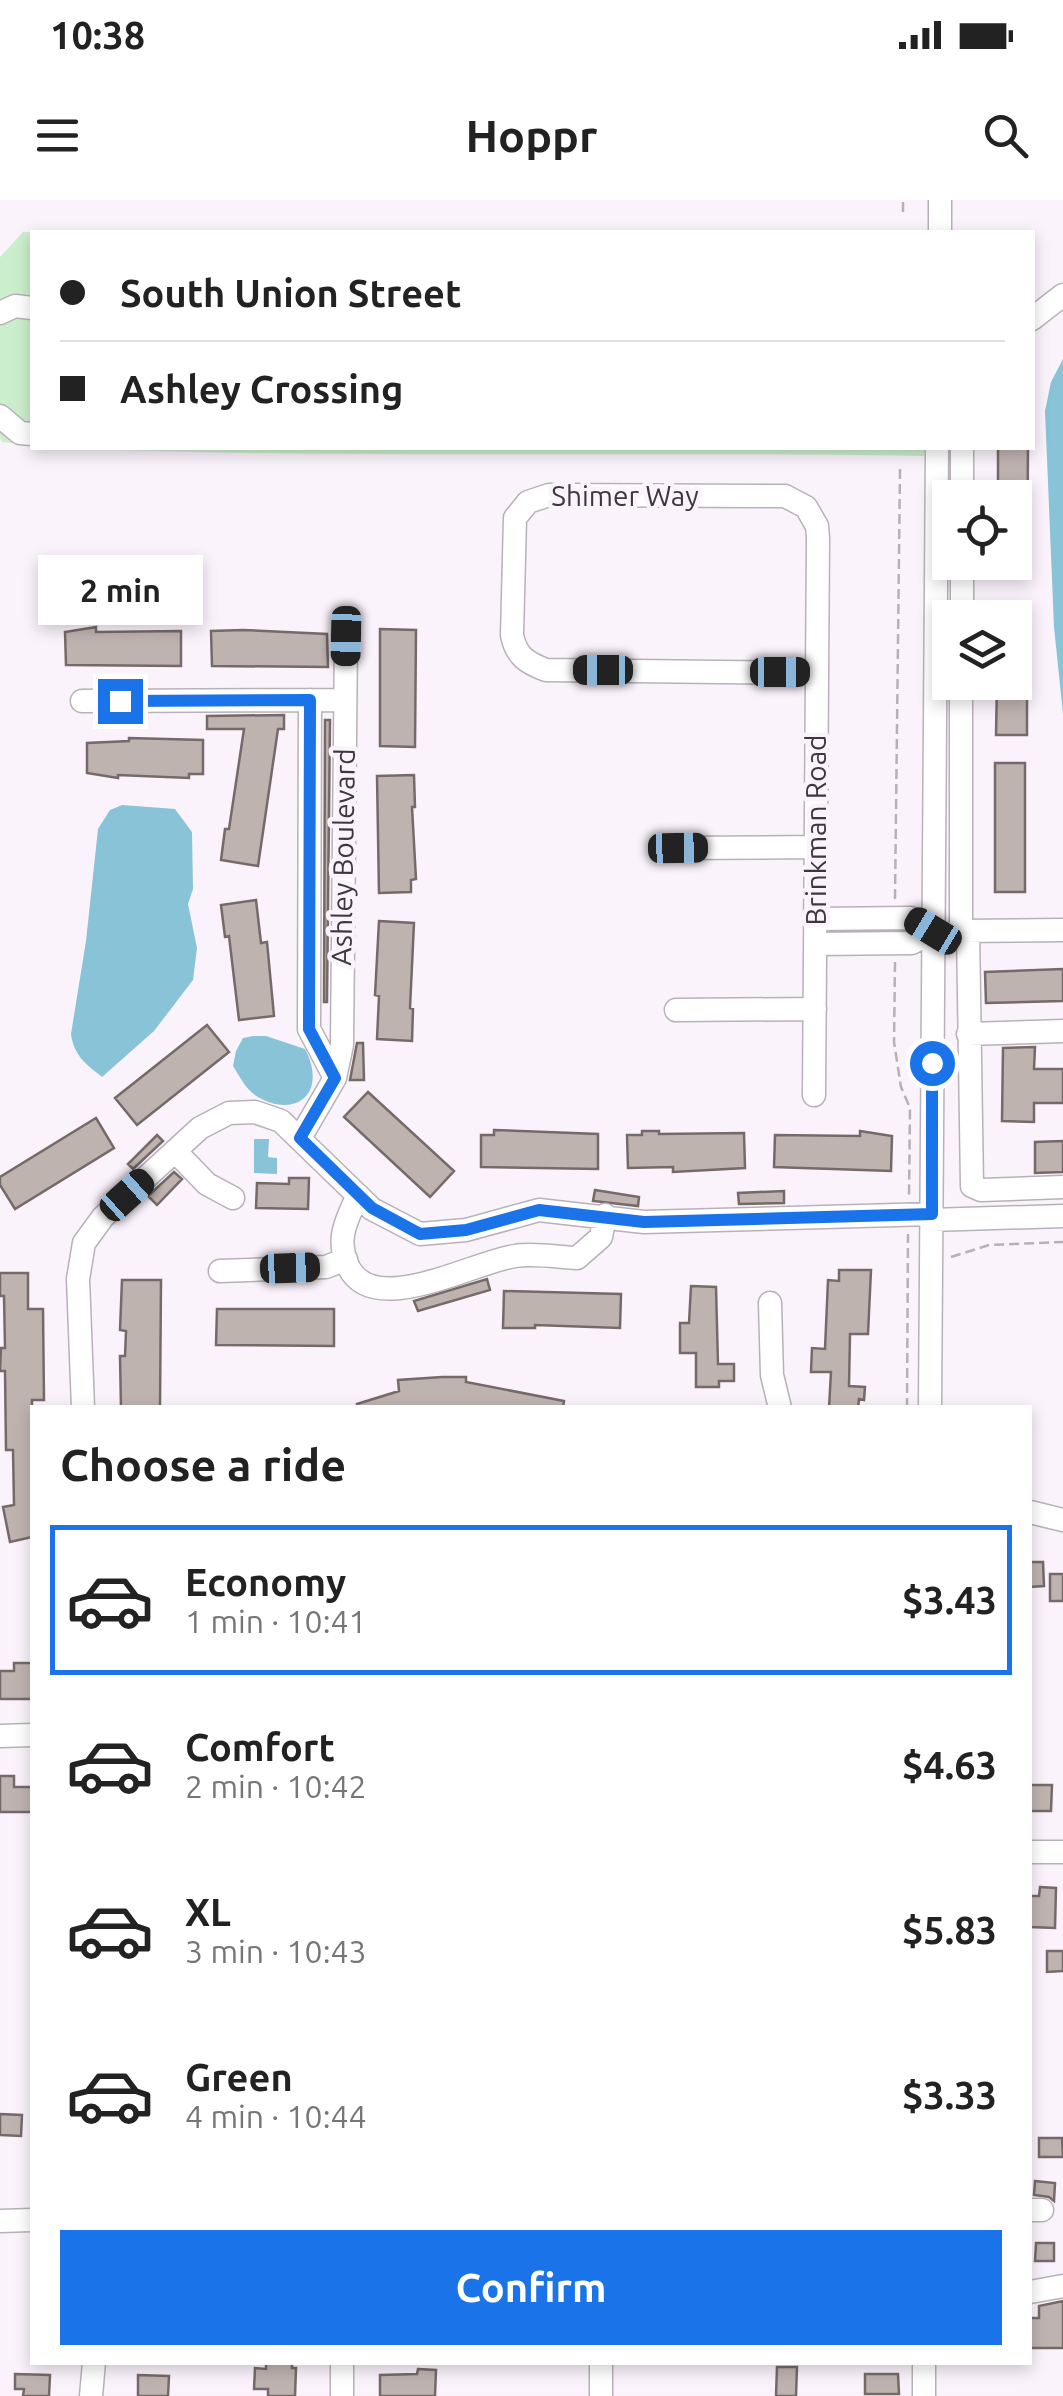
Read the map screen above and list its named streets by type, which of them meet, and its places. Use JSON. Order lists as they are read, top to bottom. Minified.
{"streets":{"street":["Shimer Way","Brinkman Road","Ashley Boulevard"]},"crossings":[["Shimer Way","Brinkman Road"]],"page":{"status":"10:38","header":"Hoppr","banner":["South Union Street","Ashley Crossing"],"bubble":"2 min","heading":"Choose a ride","list":[{"name":"Economy","note":"1 min · 10:41","value":"$3.43"},{"name":"Comfort","note":"2 min · 10:42","value":"$4.63"},{"name":"XL","note":"3 min · 10:43","value":"$5.83"},{"name":"Green","note":"4 min · 10:44","value":"$3.33"}],"buttons":"Confirm"}}
